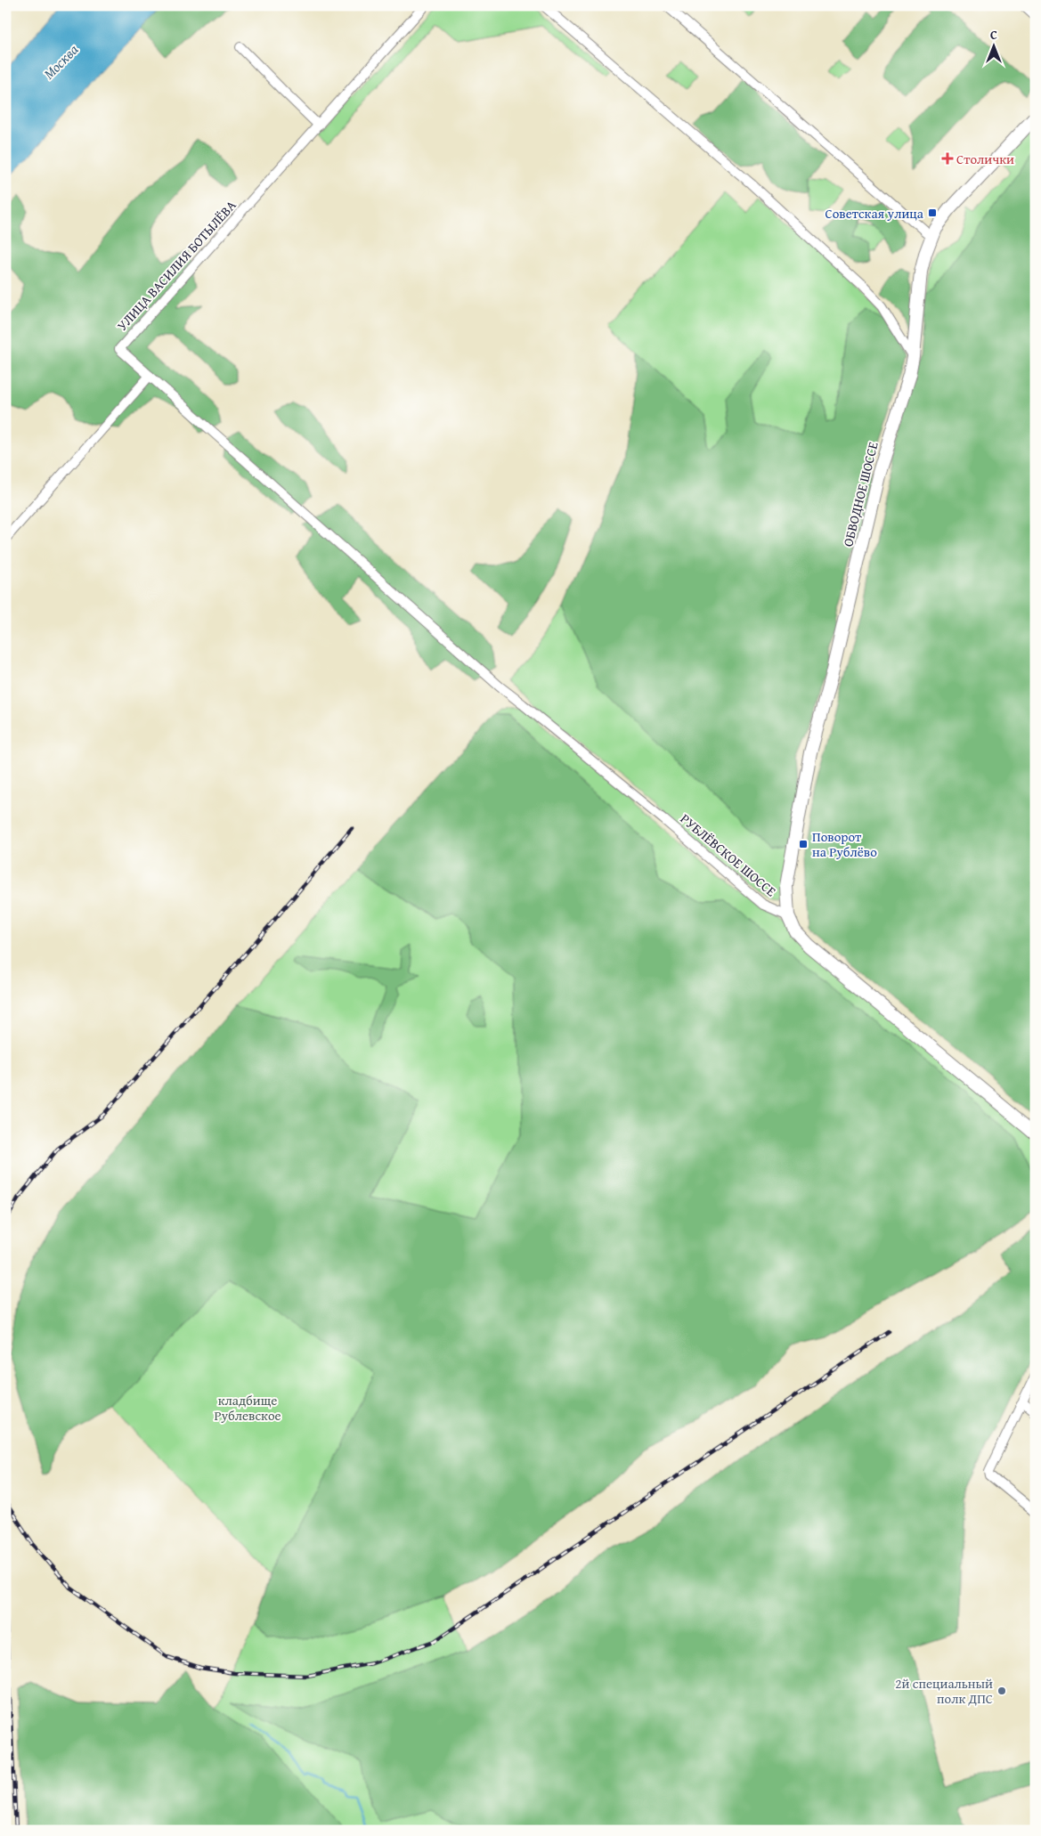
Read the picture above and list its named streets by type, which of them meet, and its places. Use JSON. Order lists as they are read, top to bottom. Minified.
{"streets":{"street":["УЛИЦА ВАСИЛИЯ БОТЫЛЁВА","ОБВОДНОЕ ШОССЕ","РУБЛЁВСКОЕ ШОССЕ"]},"crossings":[["УЛИЦА ВАСИЛИЯ БОТЫЛЁВА","РУБЛЁВСКОЕ ШОССЕ"],["ОБВОДНОЕ ШОССЕ","РУБЛЁВСКОЕ ШОССЕ"]],"water":["Москва"],"parks":["кладбище Рублевское"],"places":{"health":["Столички"],"transit":["Советская улица","Поворот на Рублёво"],"other":["2й специальный полк ДПС"]},"north":"top"}
